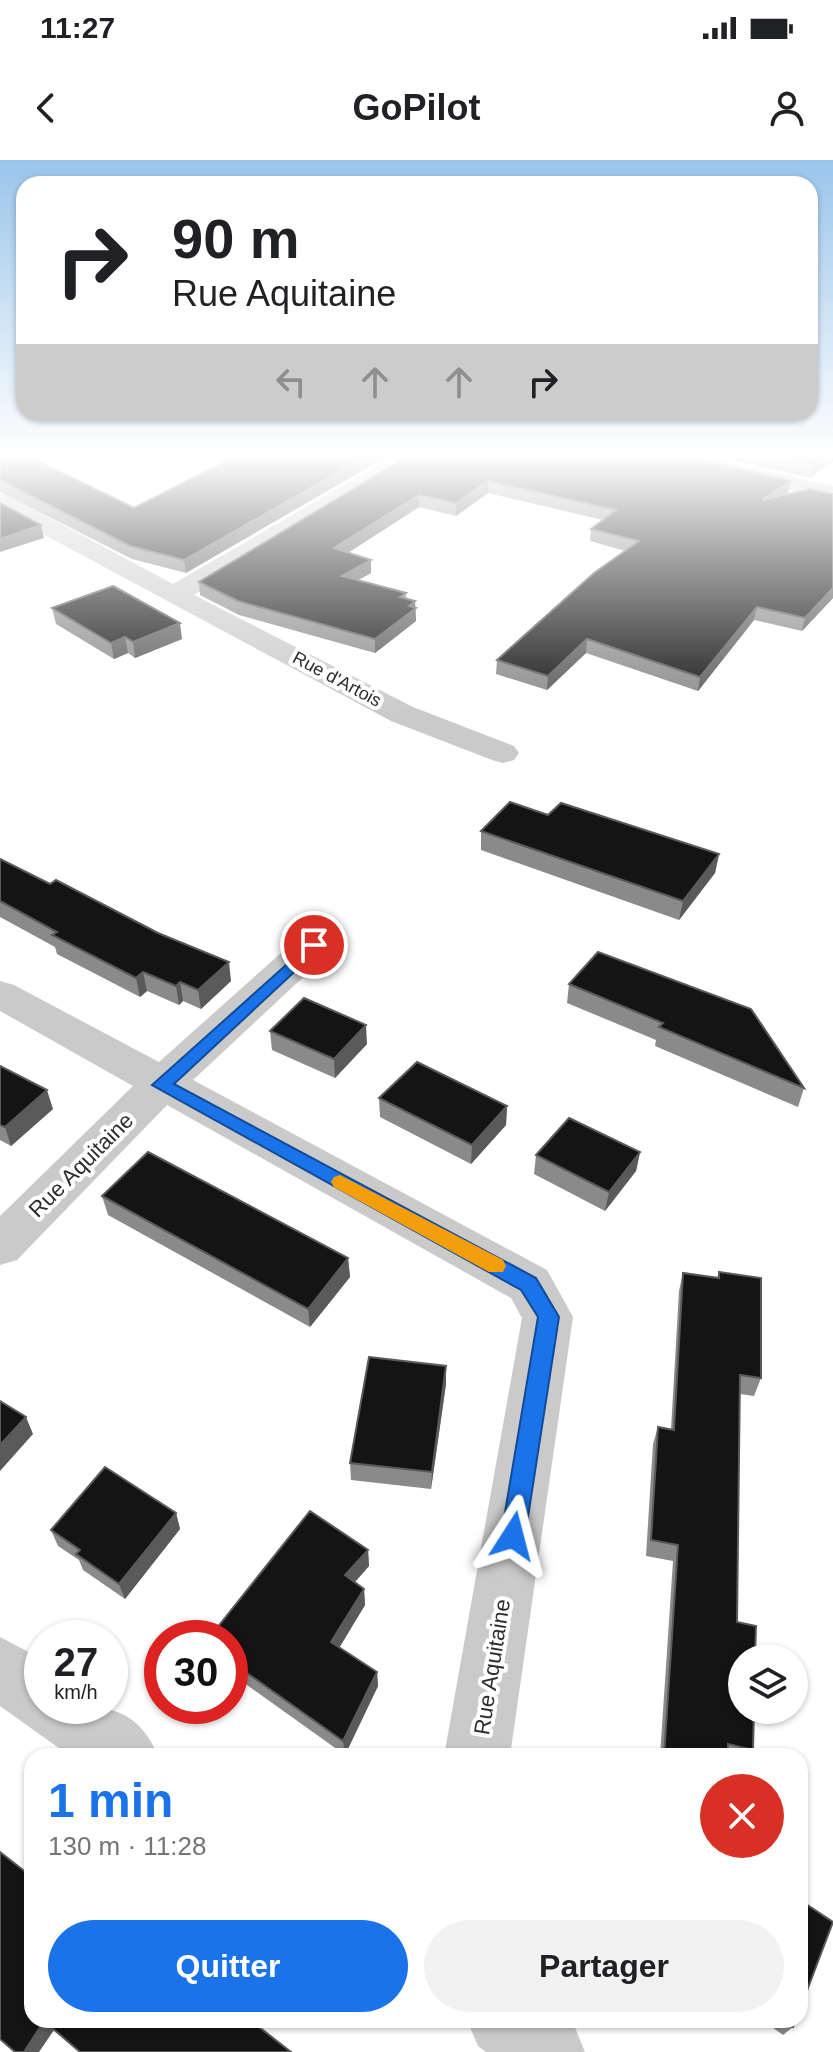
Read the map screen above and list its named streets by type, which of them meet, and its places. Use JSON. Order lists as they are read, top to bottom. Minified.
{"streets":{"street":["Rue d'Artois","Rue Aquitaine"]},"page":{"status":"11:27","header":"GoPilot","turn":["90 m","Rue Aquitaine"],"speed":"27 km/h","limit":"30","heading":["1 min","130 m · 11:28"],"buttons":["Quitter","Partager"]}}
